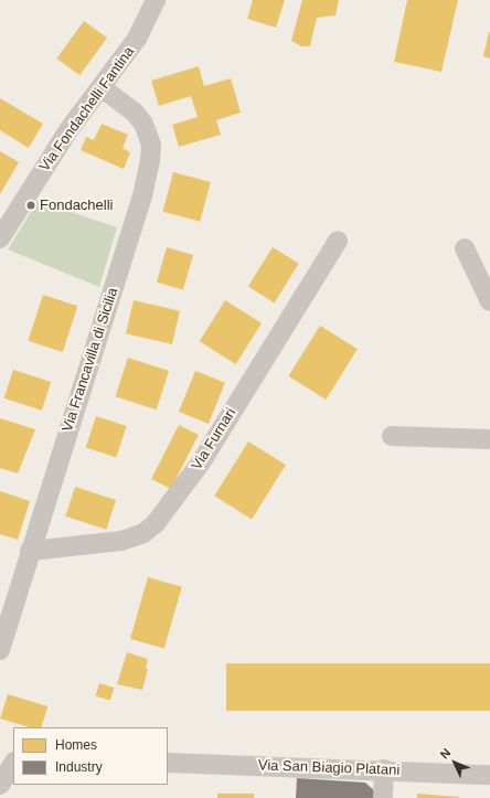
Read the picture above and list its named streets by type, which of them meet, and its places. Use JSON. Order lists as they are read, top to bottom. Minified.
{"streets":{"street":["Via Fondachelli Fantina","Via Francavilla di Sicilia","Via Furnari","Via San Biagio Platani"]},"crossings":[["Via Fondachelli Fantina","Via Francavilla di Sicilia"],["Via Francavilla di Sicilia","Via Furnari"]],"places":["Fondachelli"],"legend":["Homes","Industry"],"north":"top left"}
